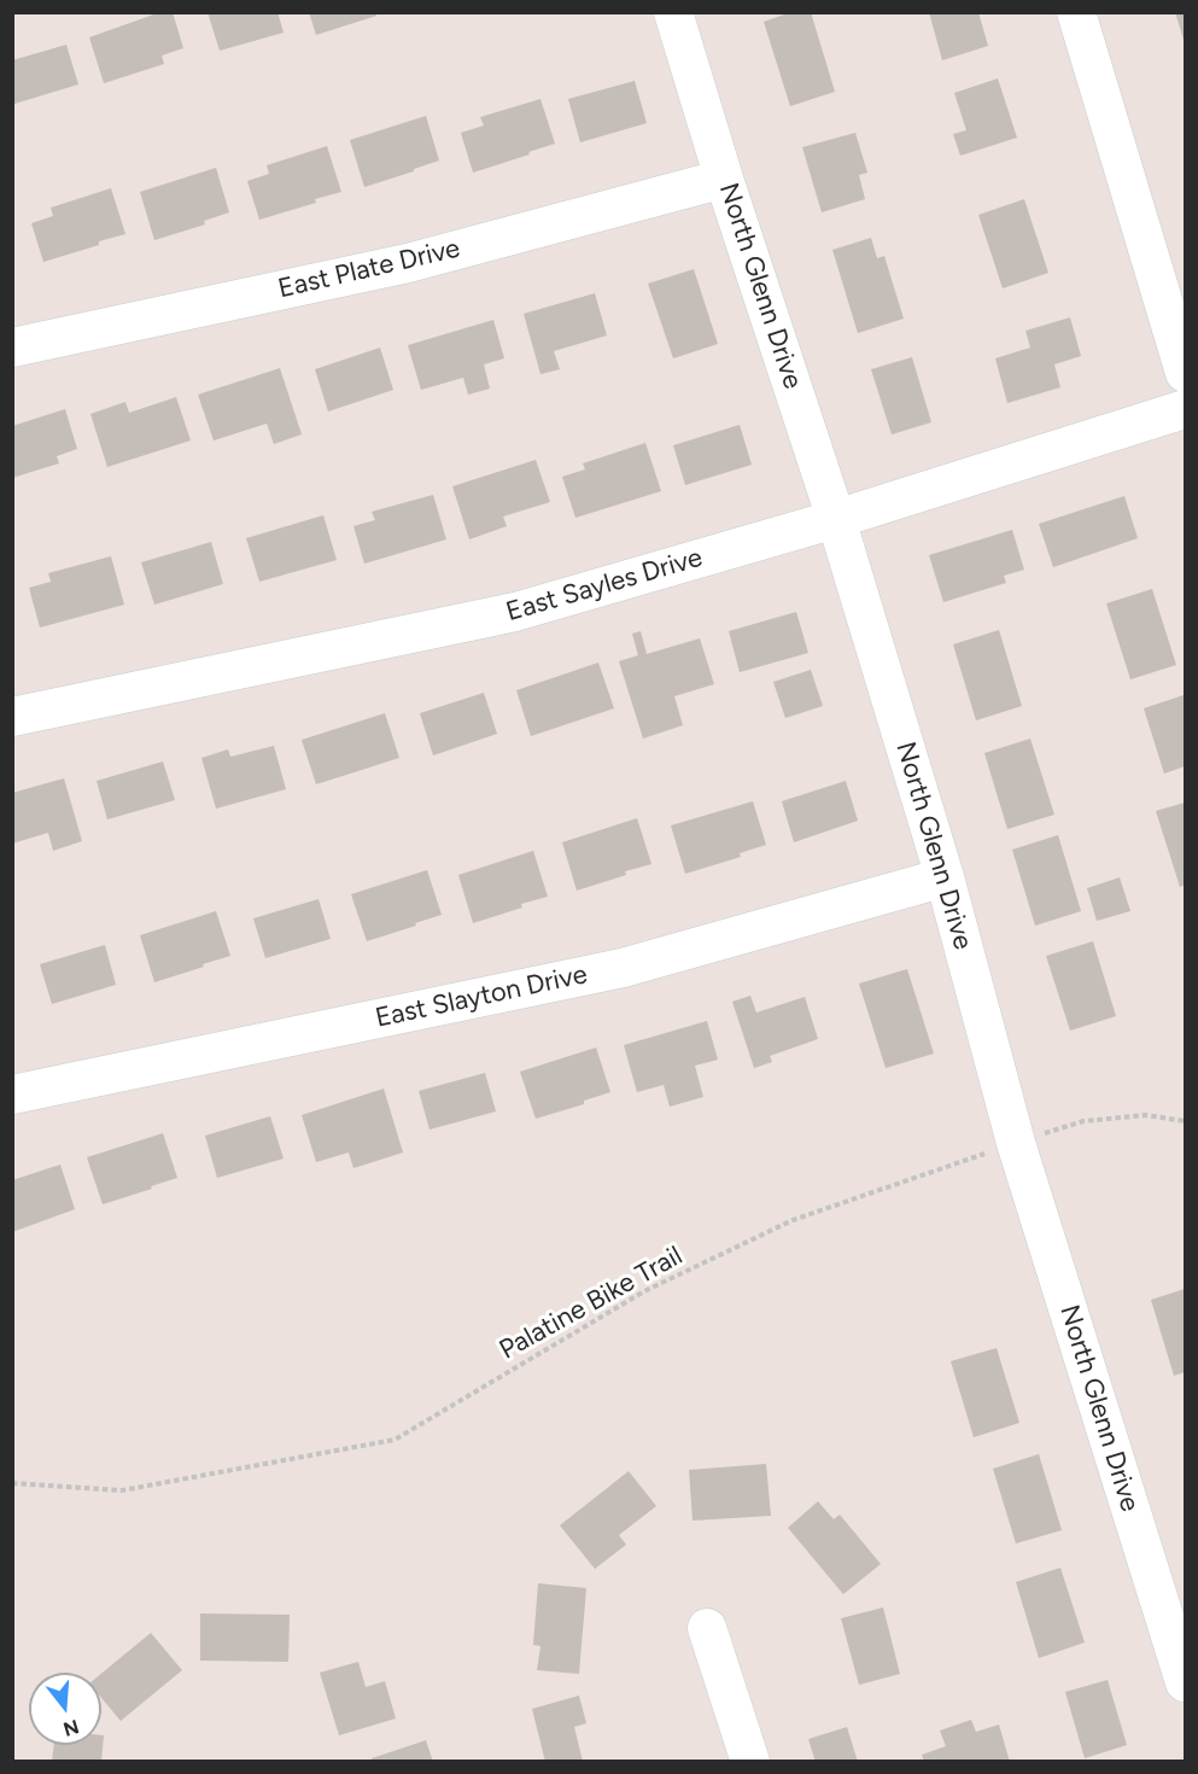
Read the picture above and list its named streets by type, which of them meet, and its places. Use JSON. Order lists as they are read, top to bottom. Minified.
{"streets":{"street":["East Plate Drive","North Glenn Drive","East Sayles Drive","East Slayton Drive"],"path":["Palatine Bike Trail"]},"crossings":[["East Plate Drive","North Glenn Drive"],["North Glenn Drive","East Sayles Drive"],["North Glenn Drive","East Slayton Drive"],["North Glenn Drive","Palatine Bike Trail"]],"north":"bottom"}
